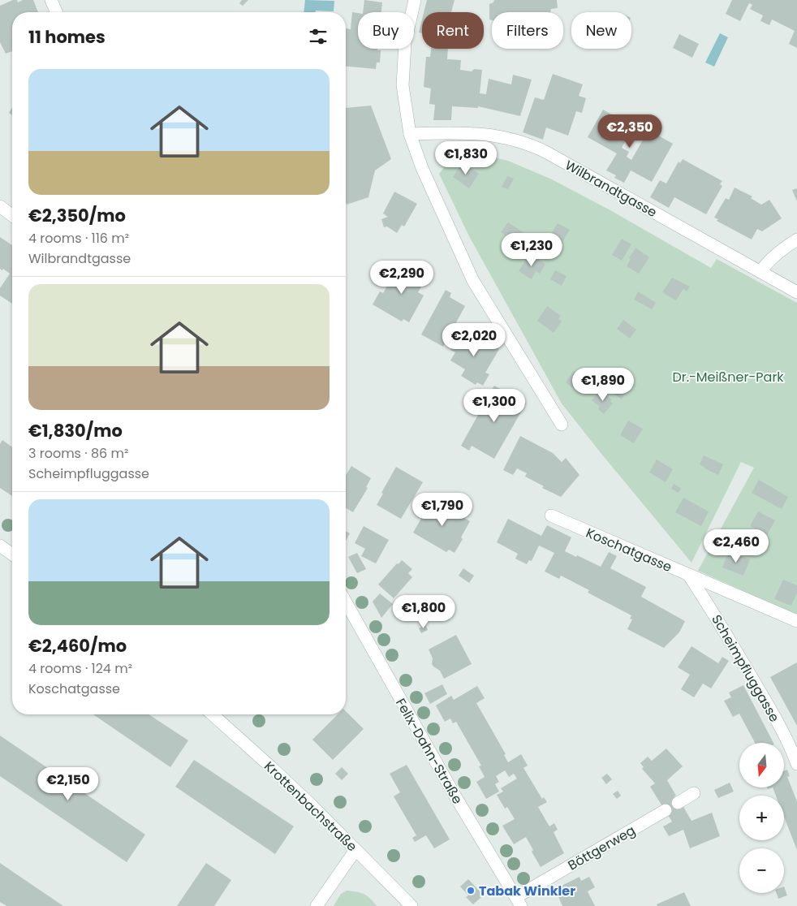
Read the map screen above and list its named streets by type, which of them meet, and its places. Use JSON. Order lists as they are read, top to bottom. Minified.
{"streets":{"street":["Wilbrandtgasse","Koschatgasse","Scheimpfluggasse","Felix-Dahn-Straße","Krottenbachstraße","Böttgerweg"]},"crossings":[["Koschatgasse","Scheimpfluggasse"],["Felix-Dahn-Straße","Böttgerweg"]],"parks":["Dr.-Meißner-Park"],"places":["Tabak Winkler"],"north":"bottom","page":{"chip":["Buy","Rent","Filters","New"],"heading":"11 homes","list":[{"name":"€2,350/mo","note":"4 rooms · 116 m² · Wilbrandtgasse"},{"name":"€1,830/mo","note":"3 rooms · 86 m² · Scheimpfluggasse"},{"name":"€2,460/mo","note":"4 rooms · 124 m² · Koschatgasse"}],"price":["€2,350","€1,830","€1,230","€2,290","€2,020","€1,890","€1,300","€1,790","€2,460","€1,800","€2,150"],"map_buttons":["+","−"]}}
